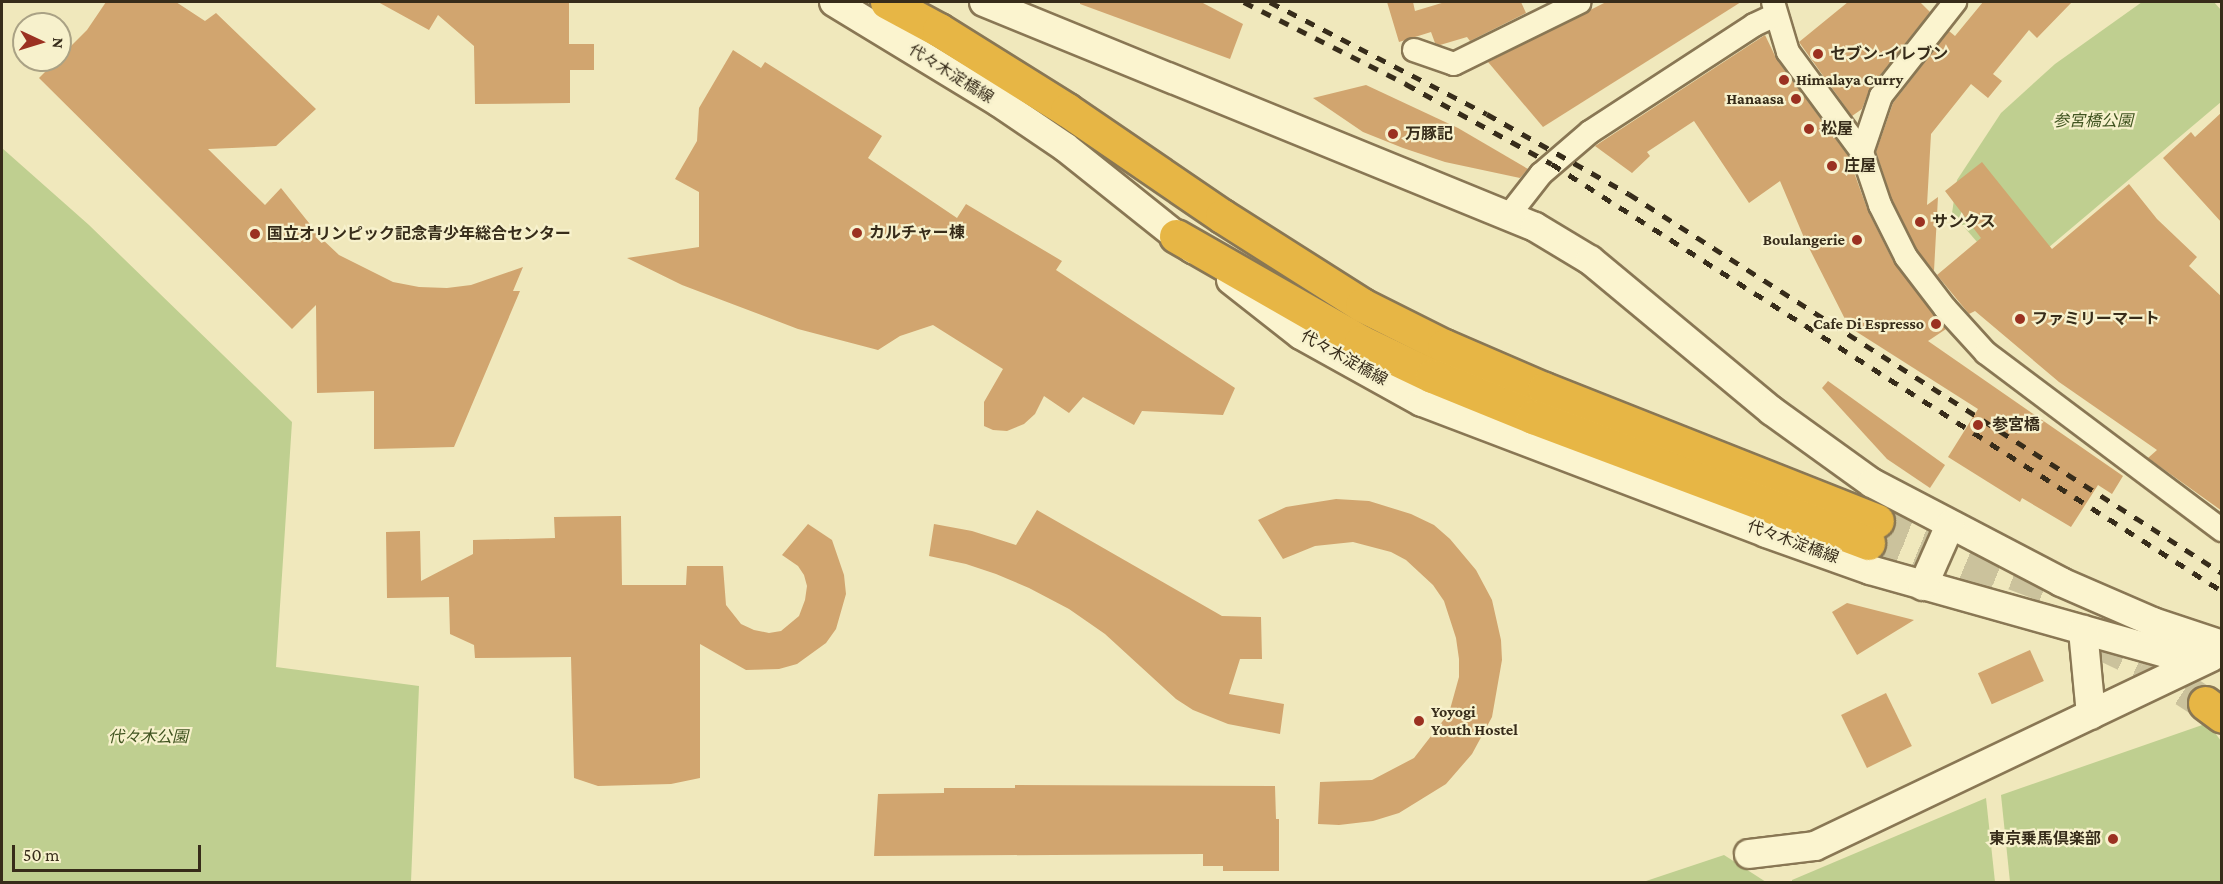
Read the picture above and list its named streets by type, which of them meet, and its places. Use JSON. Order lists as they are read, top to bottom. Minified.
{"streets":{"street":["代々木淀橋線"]},"parks":["参宮橋公園","代々木公園"],"places":["セブン-イレブン","Himalaya Curry","Hanaasa","松屋","万豚記","庄屋","サンクス","カルチャー棟","国立オリンピック記念青少年総合センター","Boulangerie","ファミリーマート","Cafe Di Espresso","参宮橋","Yoyogi Youth Hostel","東京乗馬倶楽部"],"scale_bar":"50 m","north":"right"}
